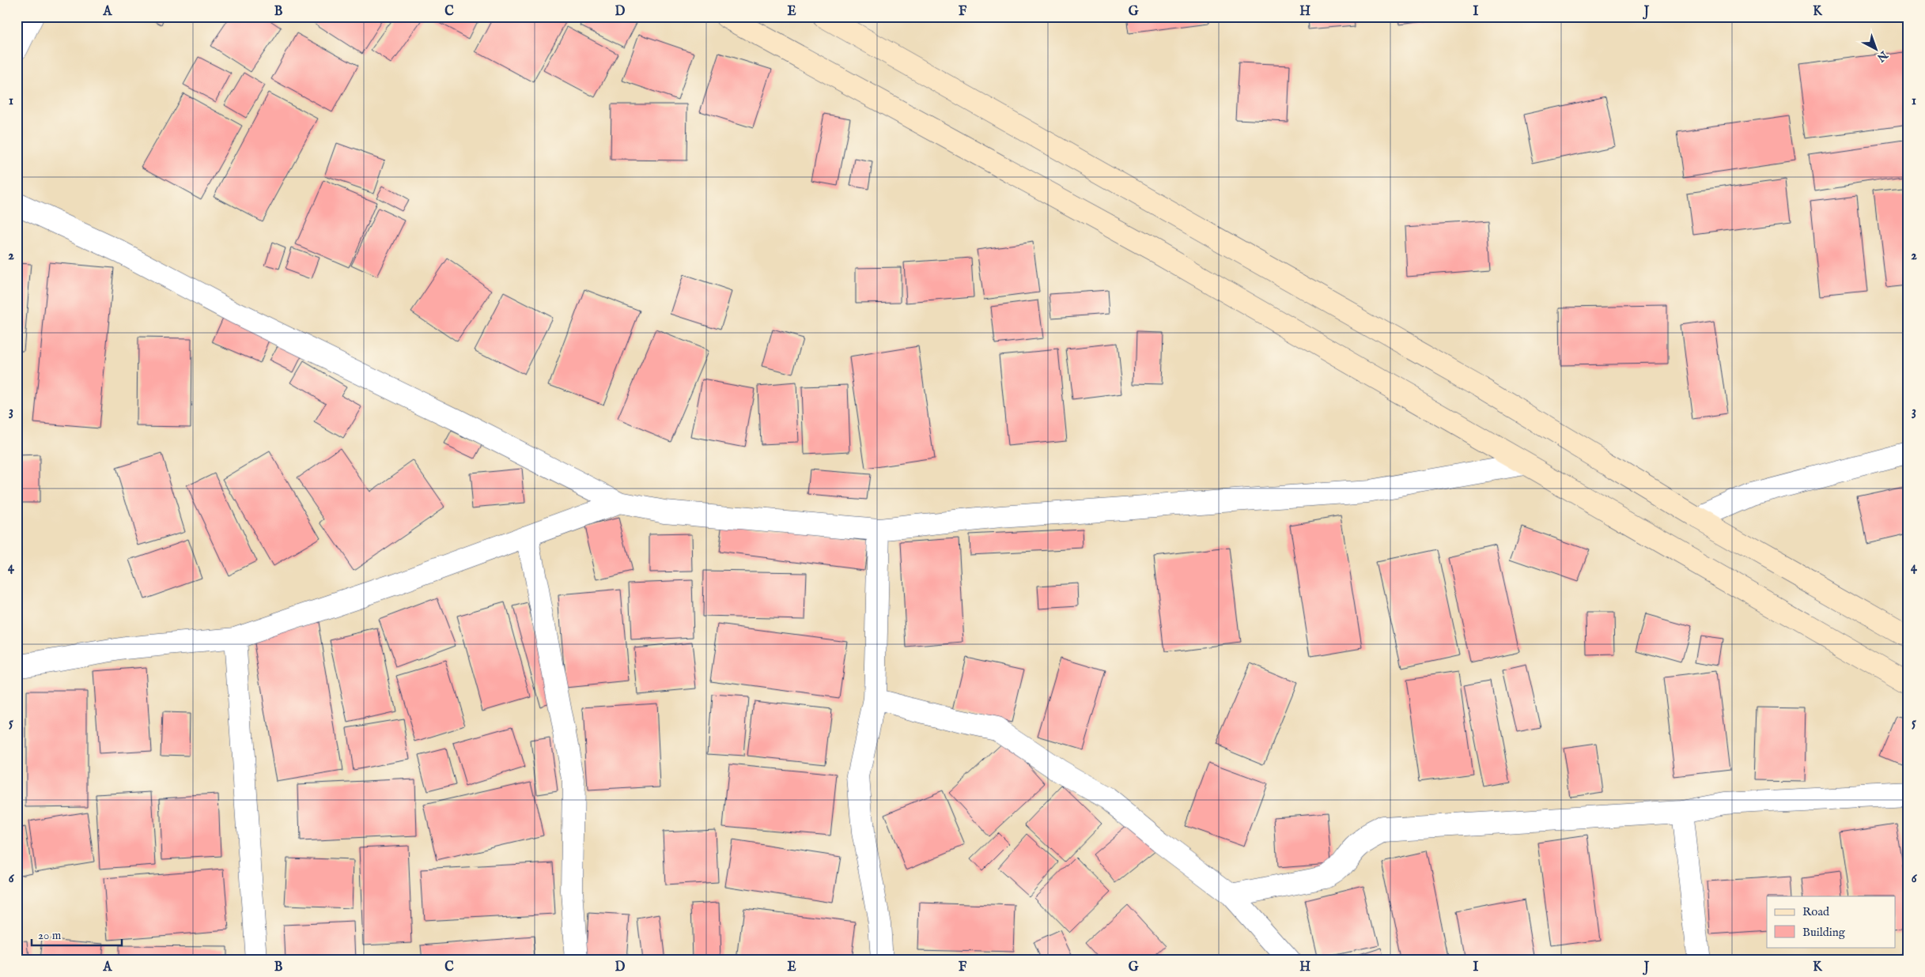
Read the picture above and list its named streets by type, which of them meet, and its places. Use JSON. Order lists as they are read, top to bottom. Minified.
{"legend":["Road","Building"],"scale_bar":"20 m","north":"bottom right","grid":{"columns":["A","B","C","D","E","F","G","H","I","J","K"],"rows":["1","2","3","4","5","6"]}}
